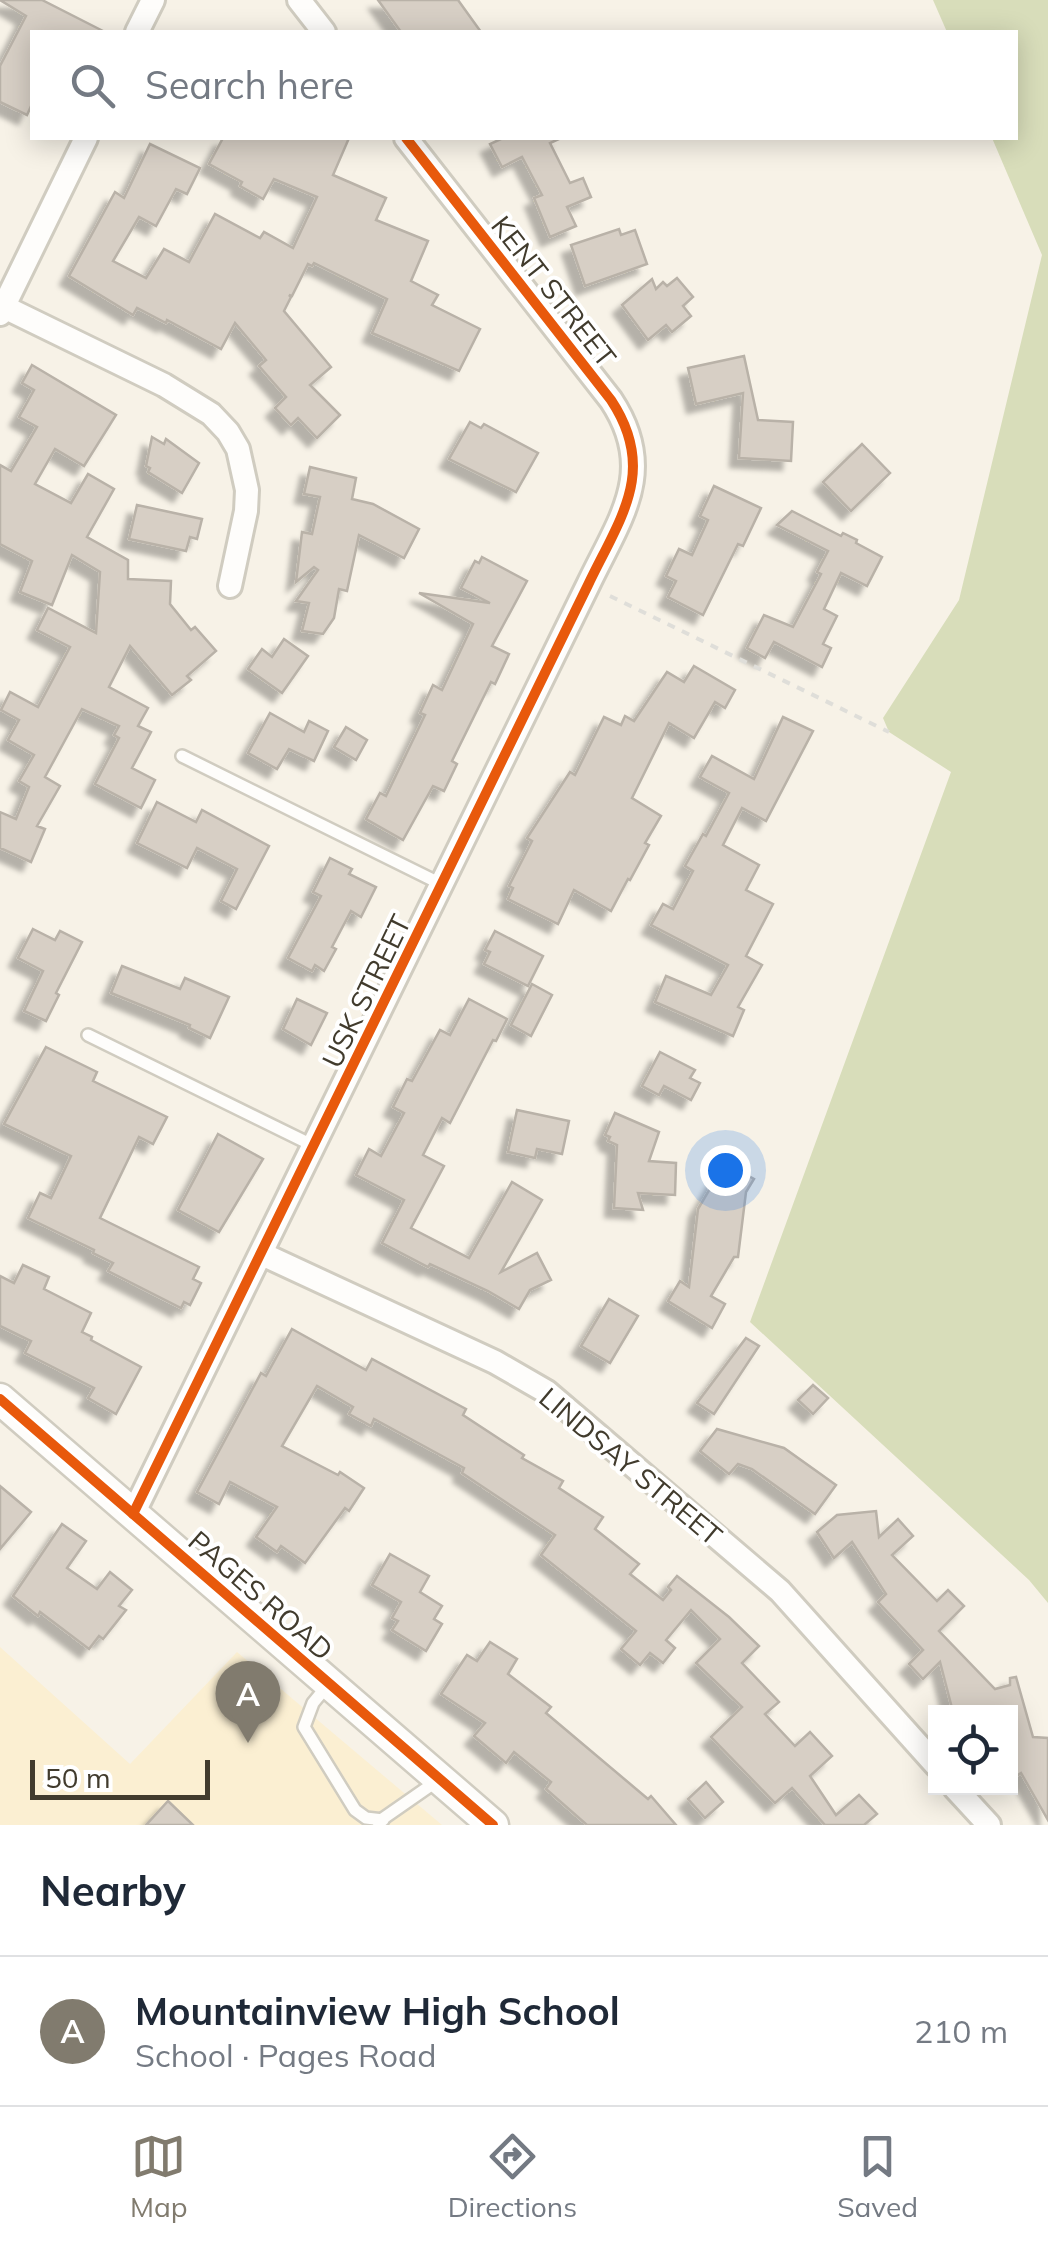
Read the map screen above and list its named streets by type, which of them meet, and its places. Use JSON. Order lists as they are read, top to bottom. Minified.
{"streets":{"street":["KENT STREET","USK STREET","LINDSAY STREET","PAGES ROAD"]},"crossings":[["KENT STREET","USK STREET"],["USK STREET","LINDSAY STREET"],["USK STREET","PAGES ROAD"]],"scale_bar":"50 m","page":{"search":"Search here","pins":"A","scale":"50 m","heading":"Nearby","list":[{"mark":"A","name":"Mountainview High School","note":"School · Pages Road","value":"210 m"}],"nav":["Map","Directions","Saved"]}}
